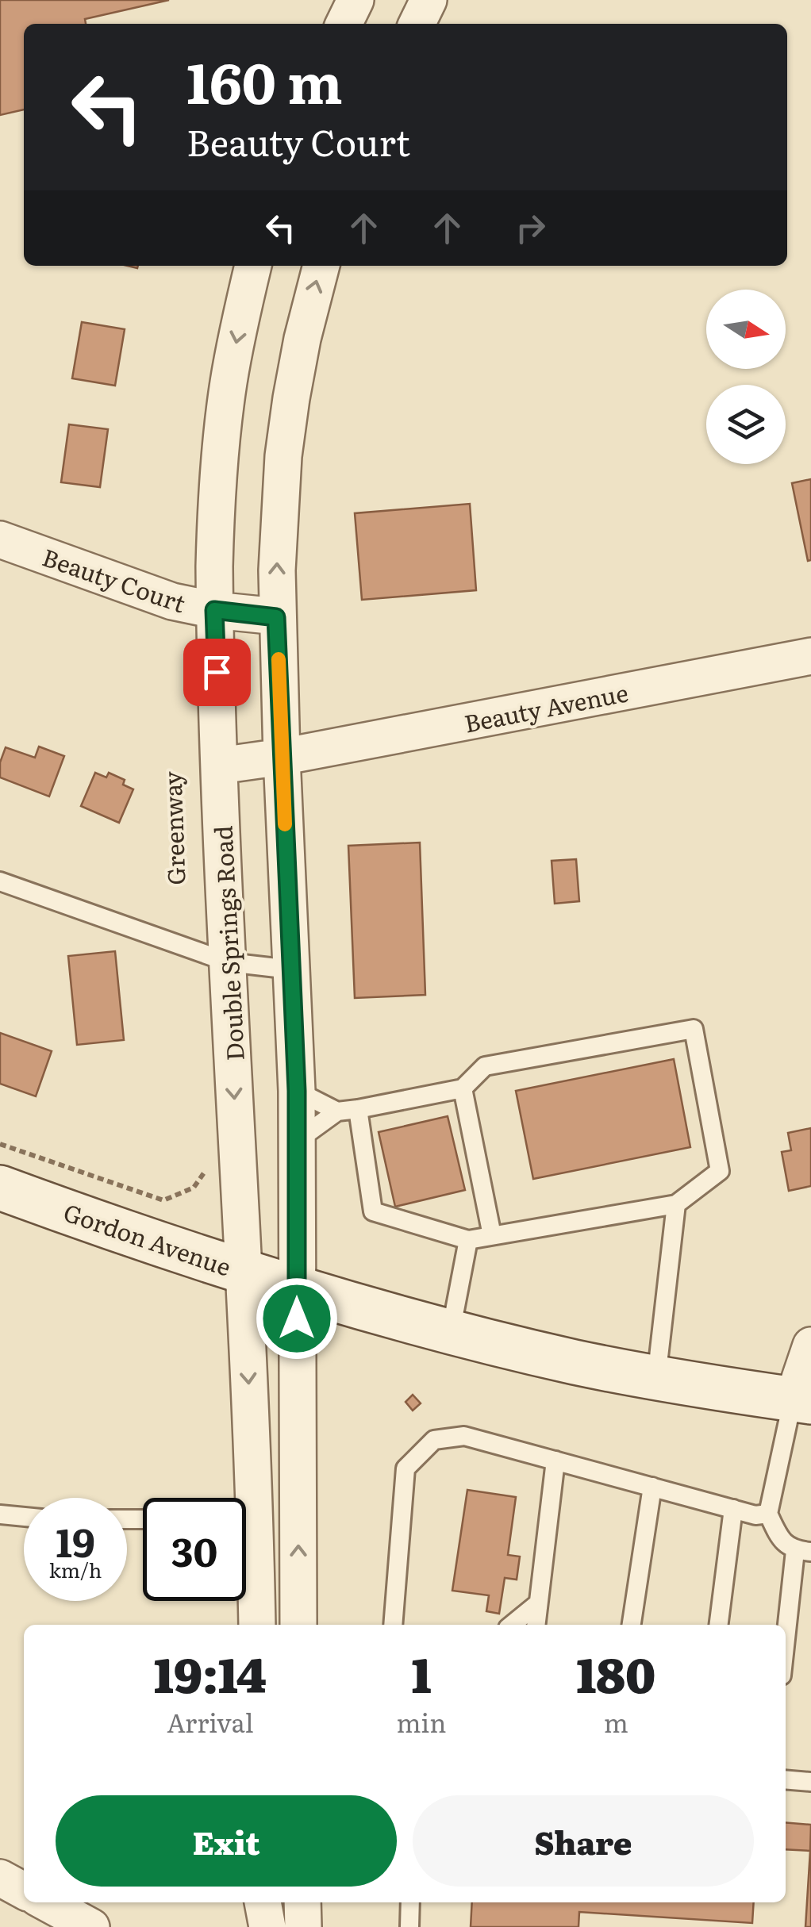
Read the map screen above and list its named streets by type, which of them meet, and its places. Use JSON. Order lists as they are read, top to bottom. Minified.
{"streets":{"main road":["Gordon Avenue"],"street":["Beauty Court","Beauty Avenue","Double Springs Road"]},"crossings":[["Beauty Court","Double Springs Road"],["Beauty Avenue","Double Springs Road"],["Double Springs Road","Gordon Avenue"]],"north":"right","page":{"turn":["160 m","Beauty Court"],"speed":"19 km/h","limit":"30","eta":["19:14","Arrival","1","min","180","m"],"buttons":["Exit","Share"]}}
